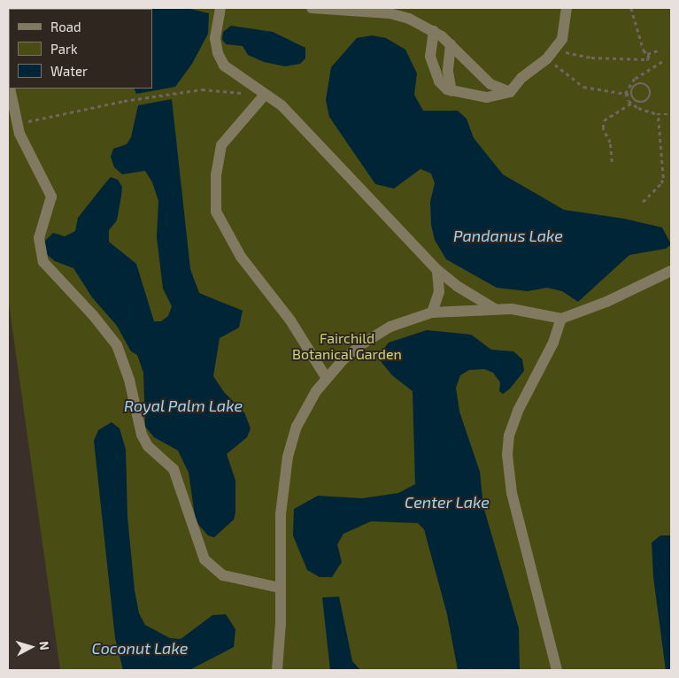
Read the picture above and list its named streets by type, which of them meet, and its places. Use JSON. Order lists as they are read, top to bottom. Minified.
{"water":["Pandanus Lake","Royal Palm Lake","Center Lake","Coconut Lake"],"parks":["Fairchild Botanical Garden"],"legend":["Road","Park","Water"],"north":"right"}
